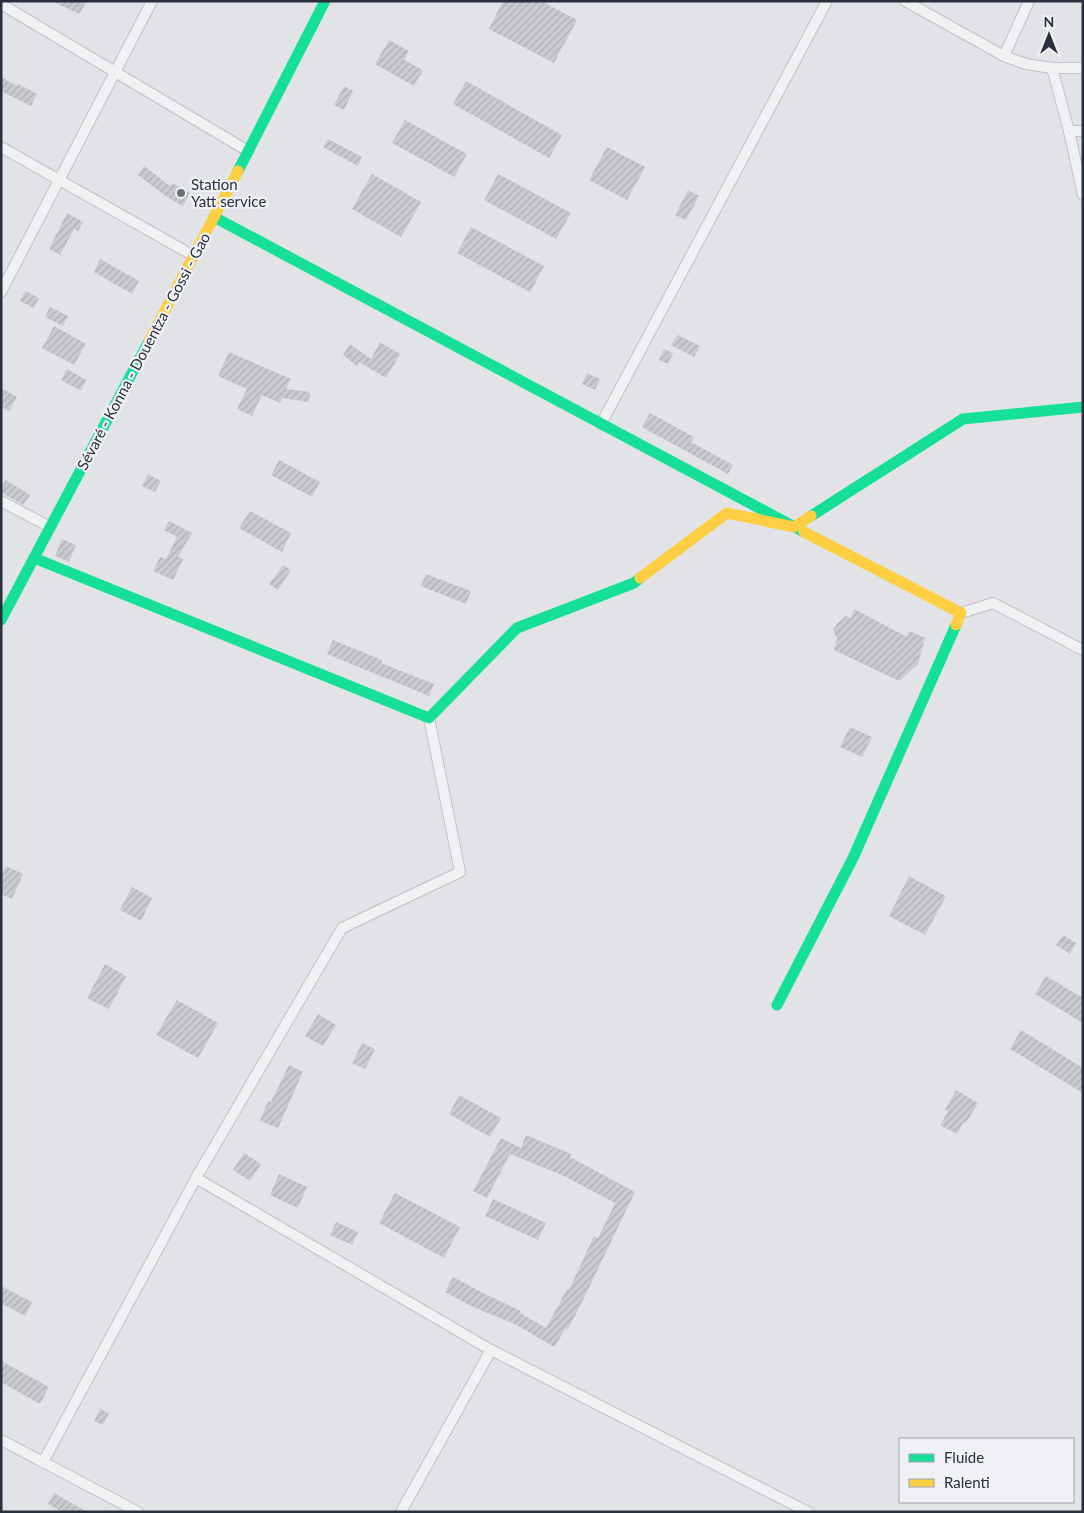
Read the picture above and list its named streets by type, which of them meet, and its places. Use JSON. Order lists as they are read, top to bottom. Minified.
{"streets":{"street":["Sévaré - Konna - Douentza - Gossi - Gao"]},"places":["Station Yatt service"],"legend":["Fluide","Ralenti"],"north":"top"}
